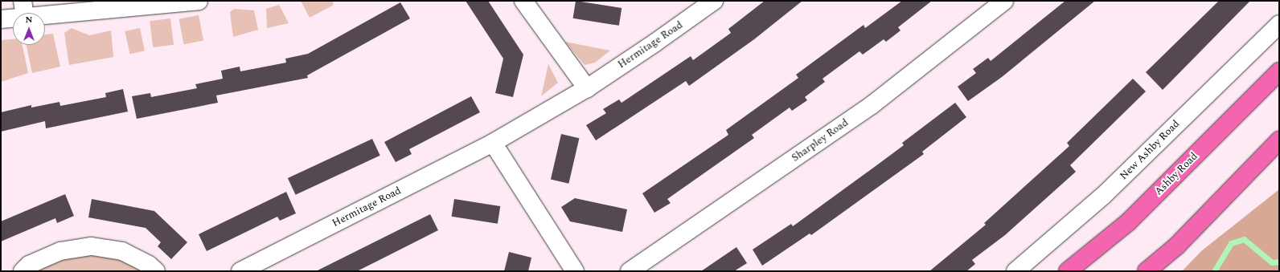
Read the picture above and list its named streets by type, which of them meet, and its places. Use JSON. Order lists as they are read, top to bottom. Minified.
{"streets":{"main road":["Ashby Road"],"street":["Hermitage Road","Sharpley Road","New Ashby Road"]},"north":"top"}
